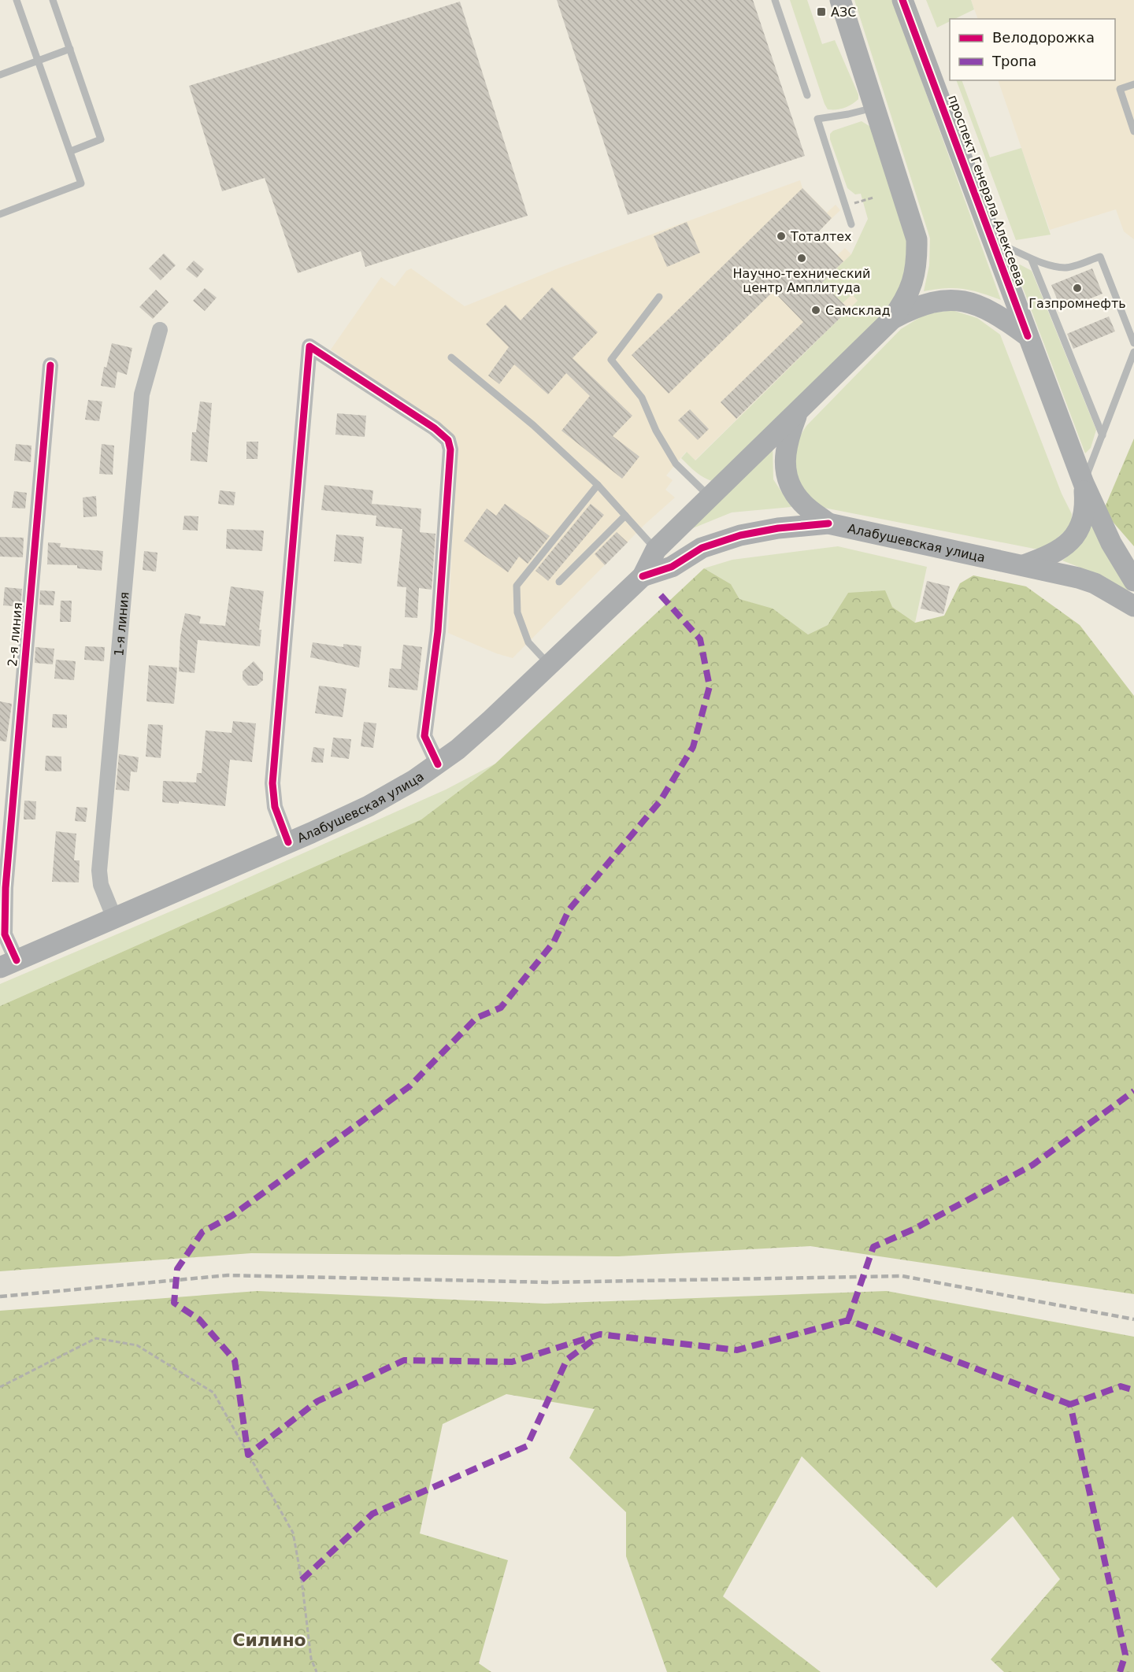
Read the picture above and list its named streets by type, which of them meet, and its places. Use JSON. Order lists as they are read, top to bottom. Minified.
{"streets":{"street":["проспект Генерала Алексеева","Алабушевская улица","1-я линия","2-я линия"]},"crossings":[["Алабушевская улица","1-я линия"],["Алабушевская улица","2-я линия"]],"districts":["Силино"],"places":{"transit":["АЗС"],"other":["Тоталтех","Научно-технический центр Амплитуда","Газпромнефть","Самсклад"]},"legend":["Велодорожка","Тропа"]}
